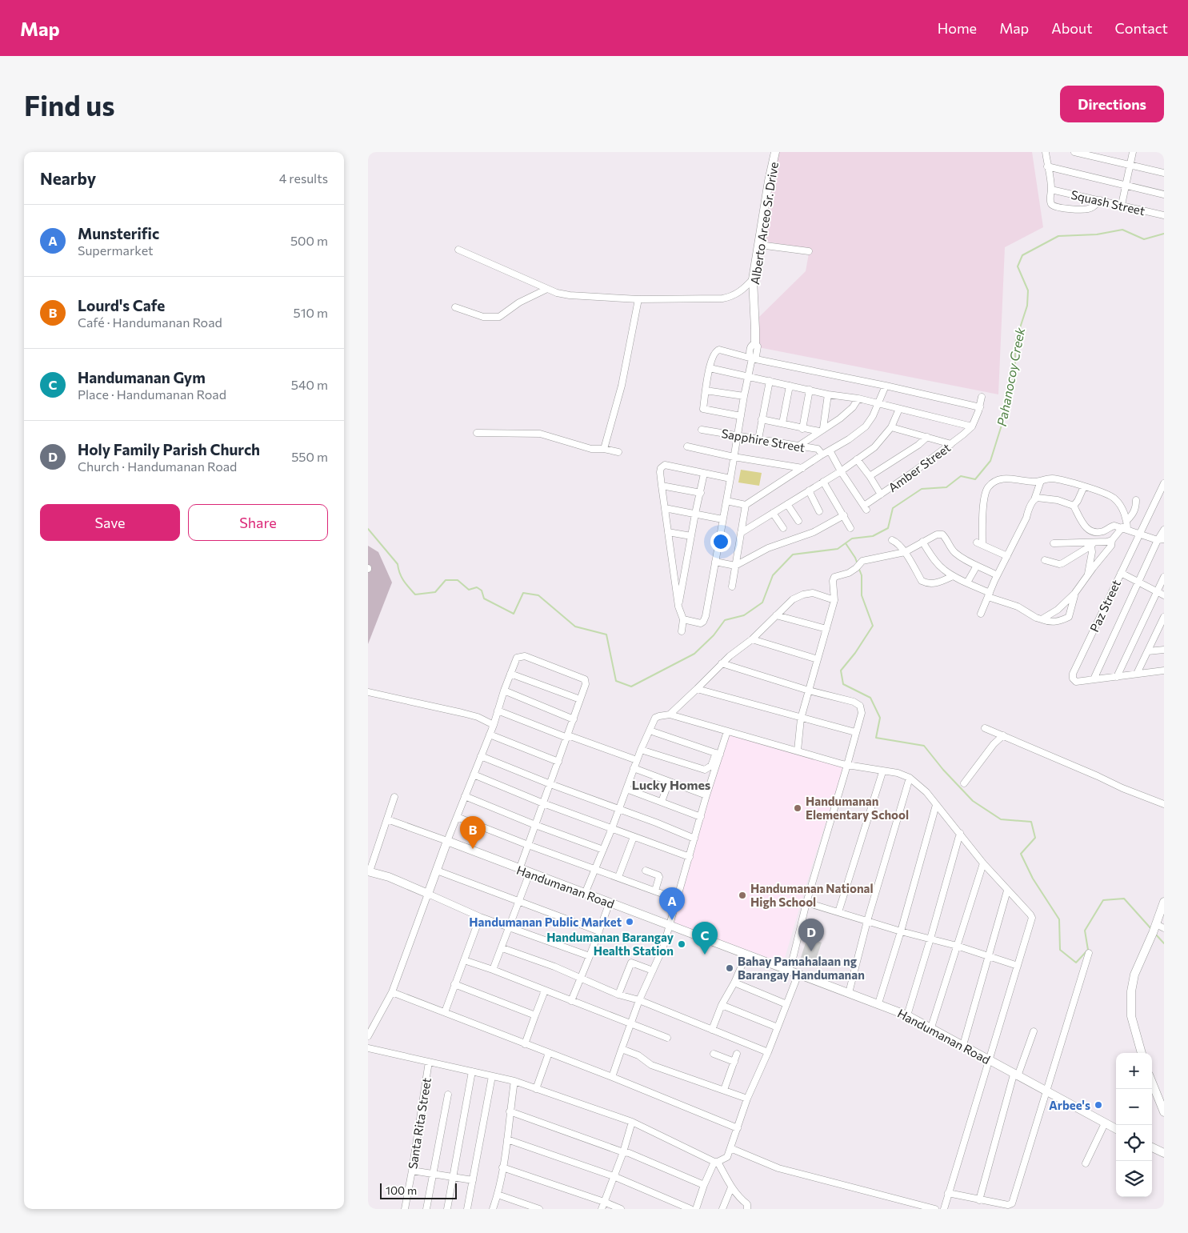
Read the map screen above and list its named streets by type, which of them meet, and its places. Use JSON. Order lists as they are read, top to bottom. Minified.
{"streets":{"street":["Squash Street","Alberto Arceo Sr. Drive","Sapphire Street","Amber Street","Paz Street","Handumanan Road","Santa Rita Street"]},"districts":["Lucky Homes"],"water":["Pahanocoy Creek"],"places":["Handumanan Elementary School","Handumanan National High School","Handumanan Public Market","Handumanan Barangay Health Station","Bahay Pamahalaan ng Barangay Handumanan","Arbee's"],"scale_bar":"100 m","page":{"header":"Map","nav":["Home","Map","About","Contact"],"buttons":["Directions",["Save","Share"]],"title":"Find us","heading":["Nearby","4 results"],"list":[{"mark":"A","name":"Munsterific","note":"Supermarket","value":"500 m"},{"mark":"B","name":"Lourd's Cafe","note":"Café · Handumanan Road","value":"510 m"},{"mark":"C","name":"Handumanan Gym","note":"Place · Handumanan Road","value":"540 m"},{"mark":"D","name":"Holy Family Parish Church","note":"Church · Handumanan Road","value":"550 m"}],"pins":["B","A","D","C"],"map_buttons":["+","−"],"scale":"100 m"}}
